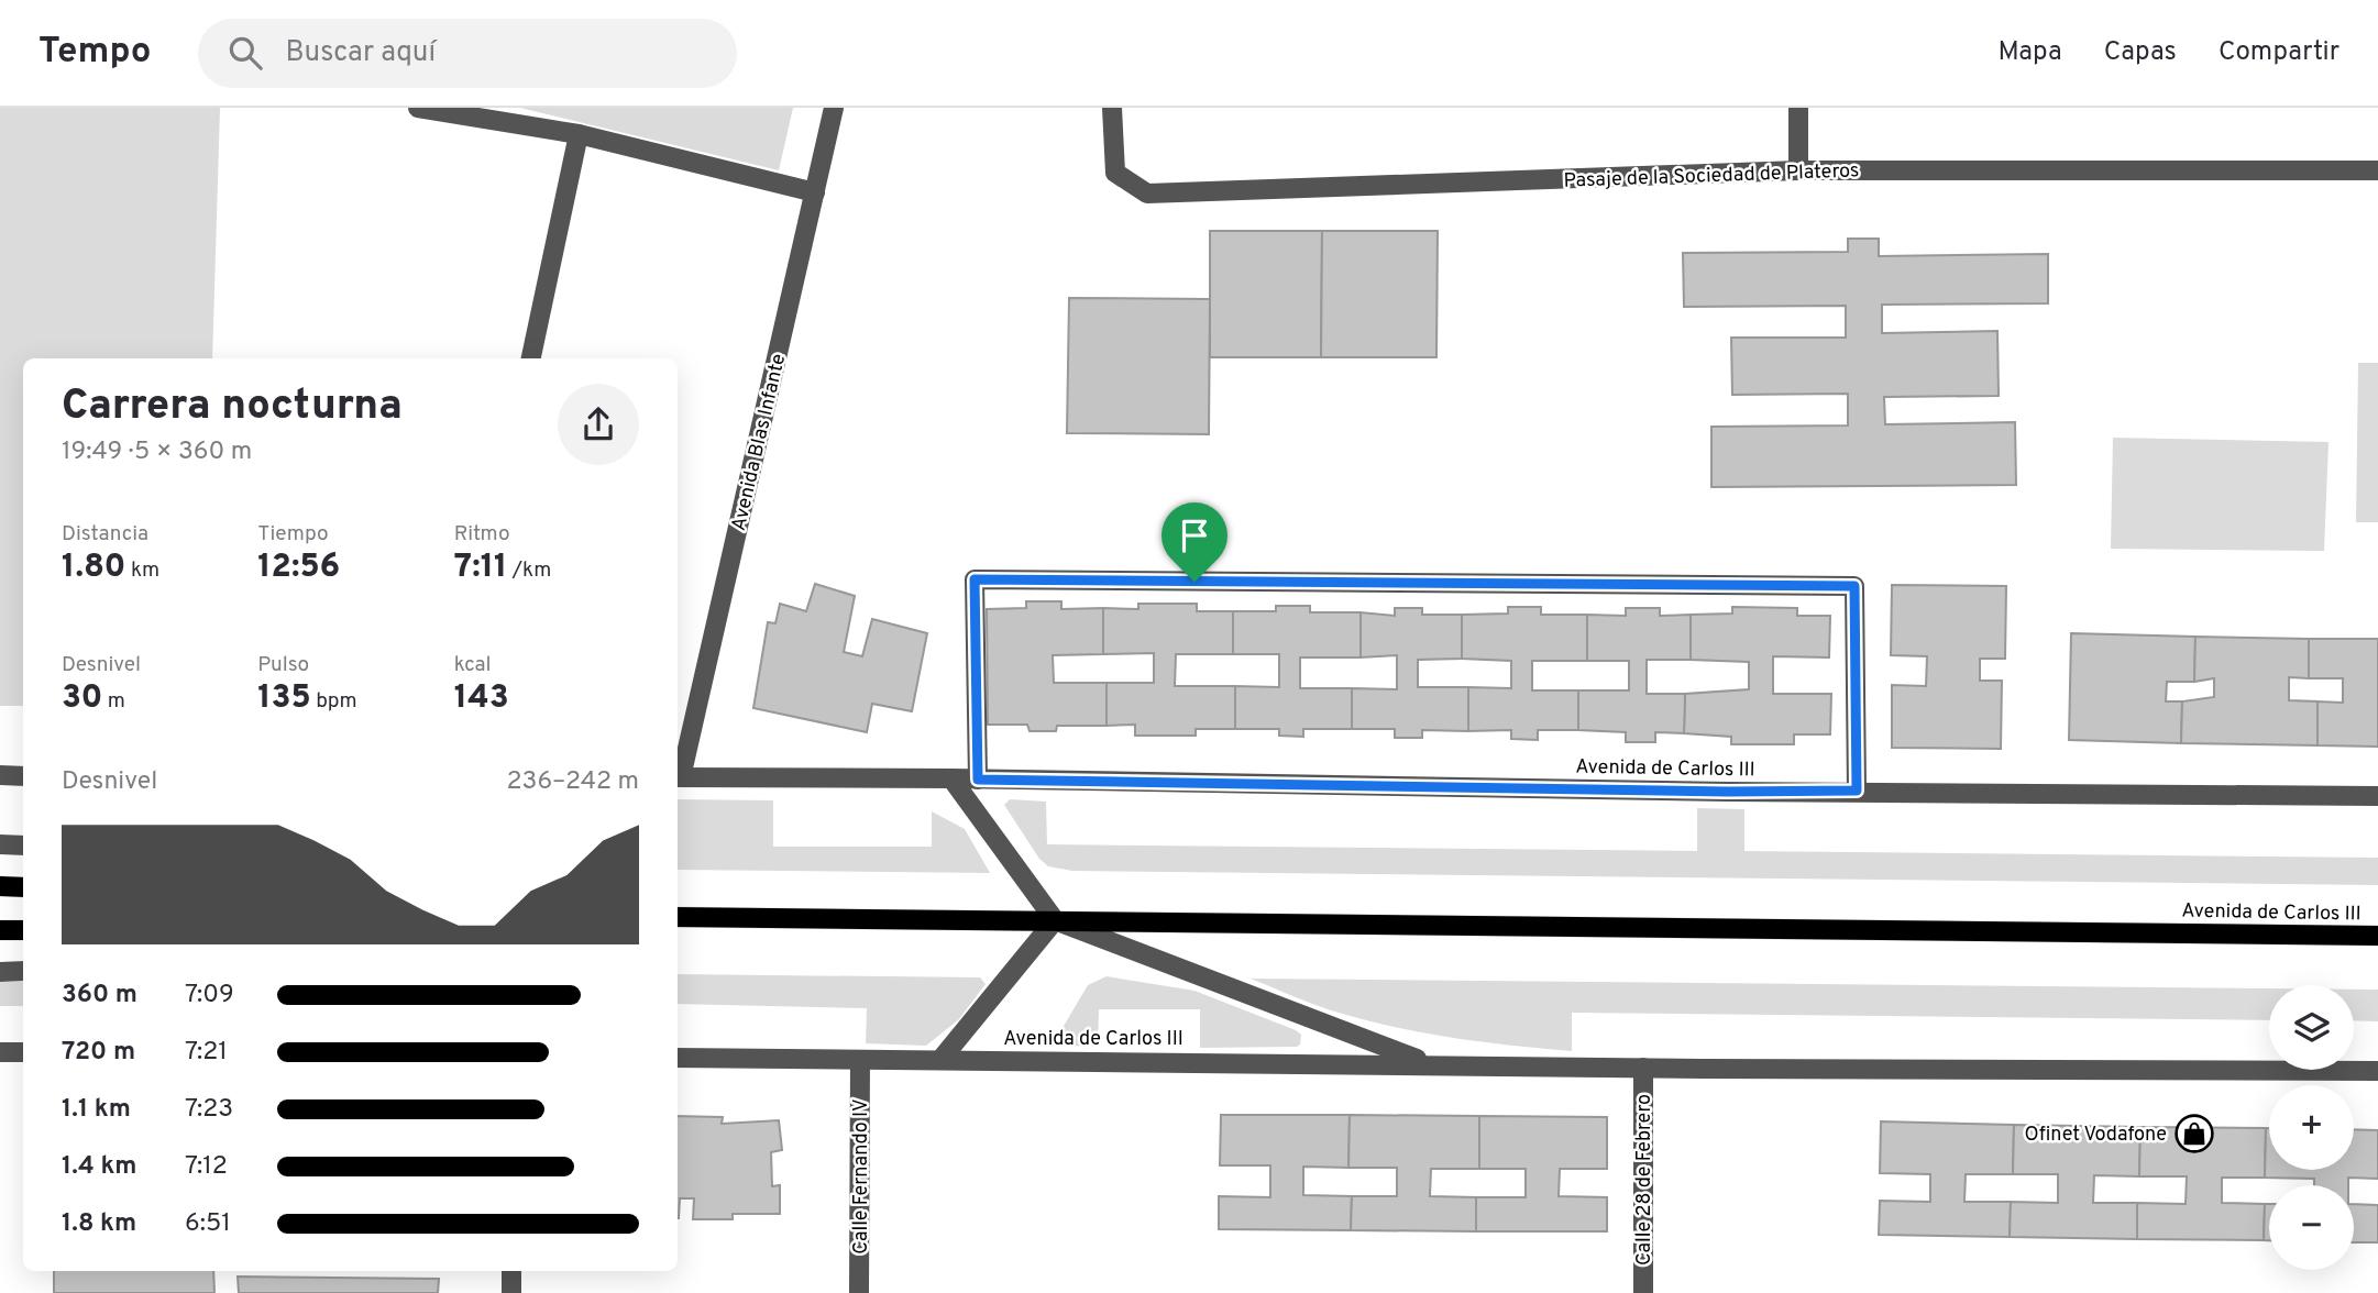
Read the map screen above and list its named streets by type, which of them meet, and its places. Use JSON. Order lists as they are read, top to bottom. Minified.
{"streets":{"main road":["Avenida de Carlos III"],"street":["Pasaje de la Sociedad de Plateros","Avenida Blas Infante","Calle Fernando IV","Calle 28 de Febrero"]},"crossings":[["Avenida Blas Infante","Avenida de Carlos III"],["Avenida de Carlos III","Calle Fernando IV"],["Avenida de Carlos III","Calle 28 de Febrero"]],"places":{"shop":["Ofinet Vodafone"]},"page":{"header":"Tempo","search":"Buscar aquí","nav":["Mapa","Capas","Compartir"],"heading":["Carrera nocturna","19:49 · 5 × 360 m"],"stats":[["Distancia","1.80 km"],["Tiempo","12:56"],["Ritmo","7:11 /km"],["Desnivel","30 m"],["Pulso","135 bpm"],["kcal","143"]],"chart":["Desnivel","236–242 m"],"list":[{"name":"360 m","note":"7:09"},{"name":"720 m","note":"7:21"},{"name":"1.1 km","note":"7:23"},{"name":"1.4 km","note":"7:12"},{"name":"1.8 km","note":"6:51"}],"map_buttons":["+","−"]}}
